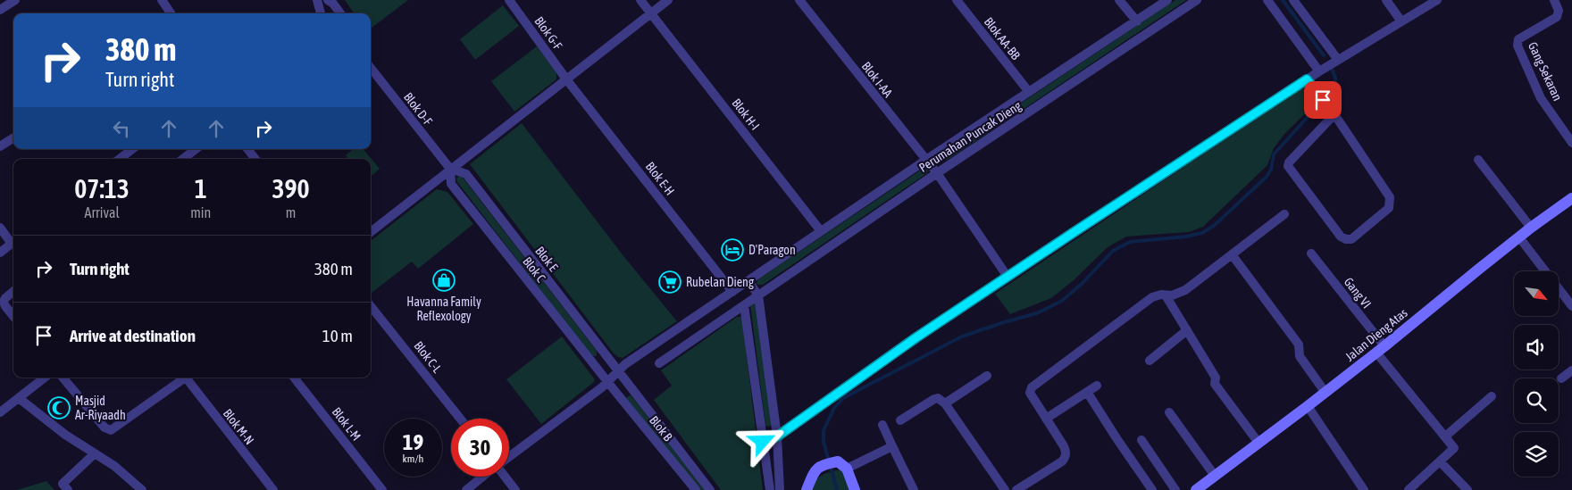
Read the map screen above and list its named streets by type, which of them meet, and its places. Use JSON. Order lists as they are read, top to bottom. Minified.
{"streets":{"street":["Blok G-F","Blok AA-BB","Gang Sekaran","Blok I-AA","Blok D-F","Blok H-I","Perumahan Puncak Dieng","Blok E-H","Blok E","Blok C","Gang VI","Jalan Dieng Atas","Blok C-L","Blok L-M","Blok M-N","Blok B"]},"crossings":[["Blok G-F","Blok E-H"],["Blok AA-BB","Perumahan Puncak Dieng"],["Blok I-AA","Perumahan Puncak Dieng"],["Blok D-F","Blok E"],["Blok D-F","Blok C"],["Blok H-I","Perumahan Puncak Dieng"],["Perumahan Puncak Dieng","Blok E-H"],["Perumahan Puncak Dieng","Blok E"],["Perumahan Puncak Dieng","Blok C"],["Perumahan Puncak Dieng","Blok B"],["Blok E","Blok C"],["Blok C","Blok B"],["Gang VI","Jalan Dieng Atas"]],"places":{"hotel":["D'Paragon"],"shop":["Havanna Family Reflexology"],"supermarket":["Rubelan Dieng"],"mosque":["Masjid Ar-Riyaadh"]},"north":"bottom right","page":{"turn":["380 m","Turn right"],"eta":["07:13","Arrival","1","min","390","m"],"list":[{"name":"Turn right","value":"380 m"},{"name":"Arrive at destination","value":"10 m"}],"speed":"19 km/h","limit":"30"}}
